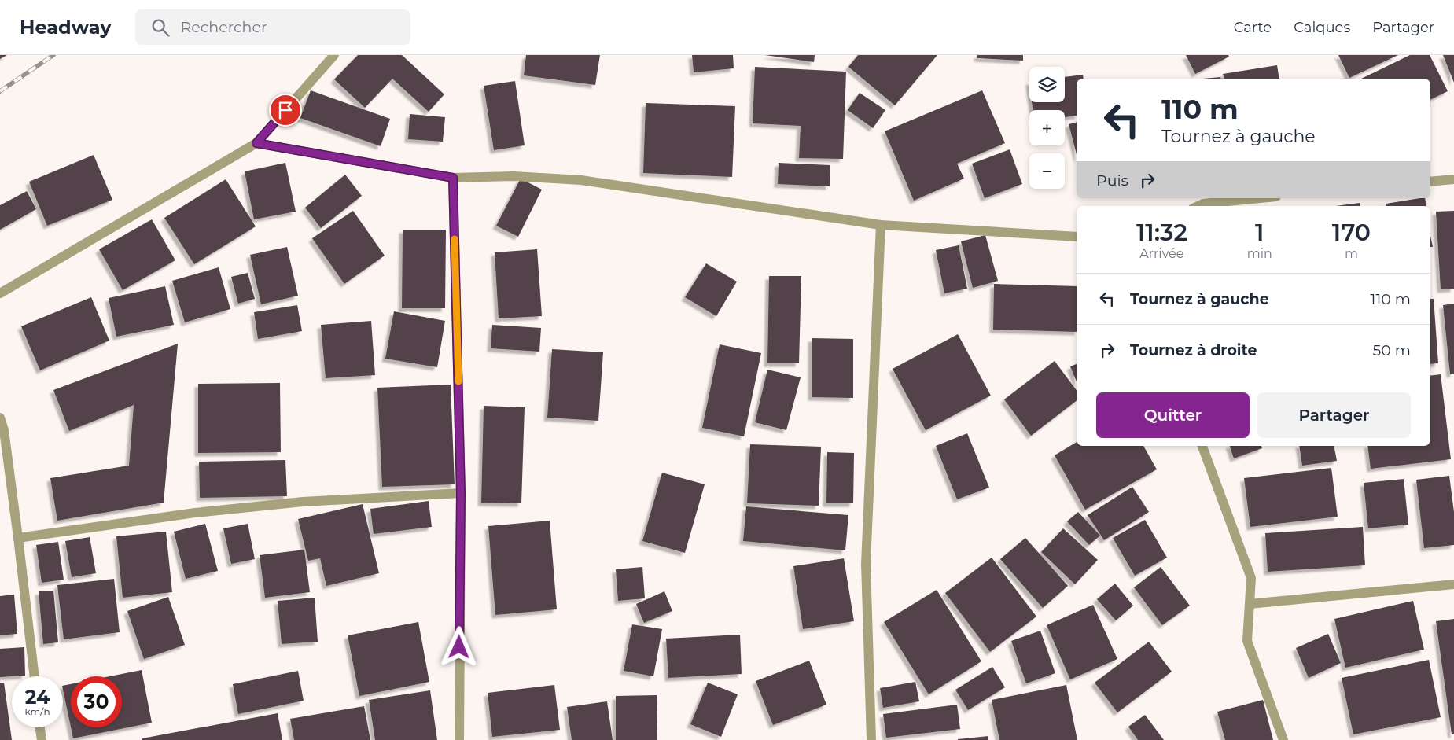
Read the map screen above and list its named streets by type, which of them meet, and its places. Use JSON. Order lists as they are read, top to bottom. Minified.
{"page":{"header":"Headway","search":"Rechercher","nav":["Carte","Calques","Partager"],"map_buttons":["+","−"],"turn":["110 m","Tournez à gauche"],"then":"Puis","eta":["11:32","Arrivée","1","min","170","m"],"list":[{"name":"Tournez à gauche","value":"110 m"},{"name":"Tournez à droite","value":"50 m"}],"buttons":["Quitter","Partager"],"speed":"24 km/h","limit":"30"}}
